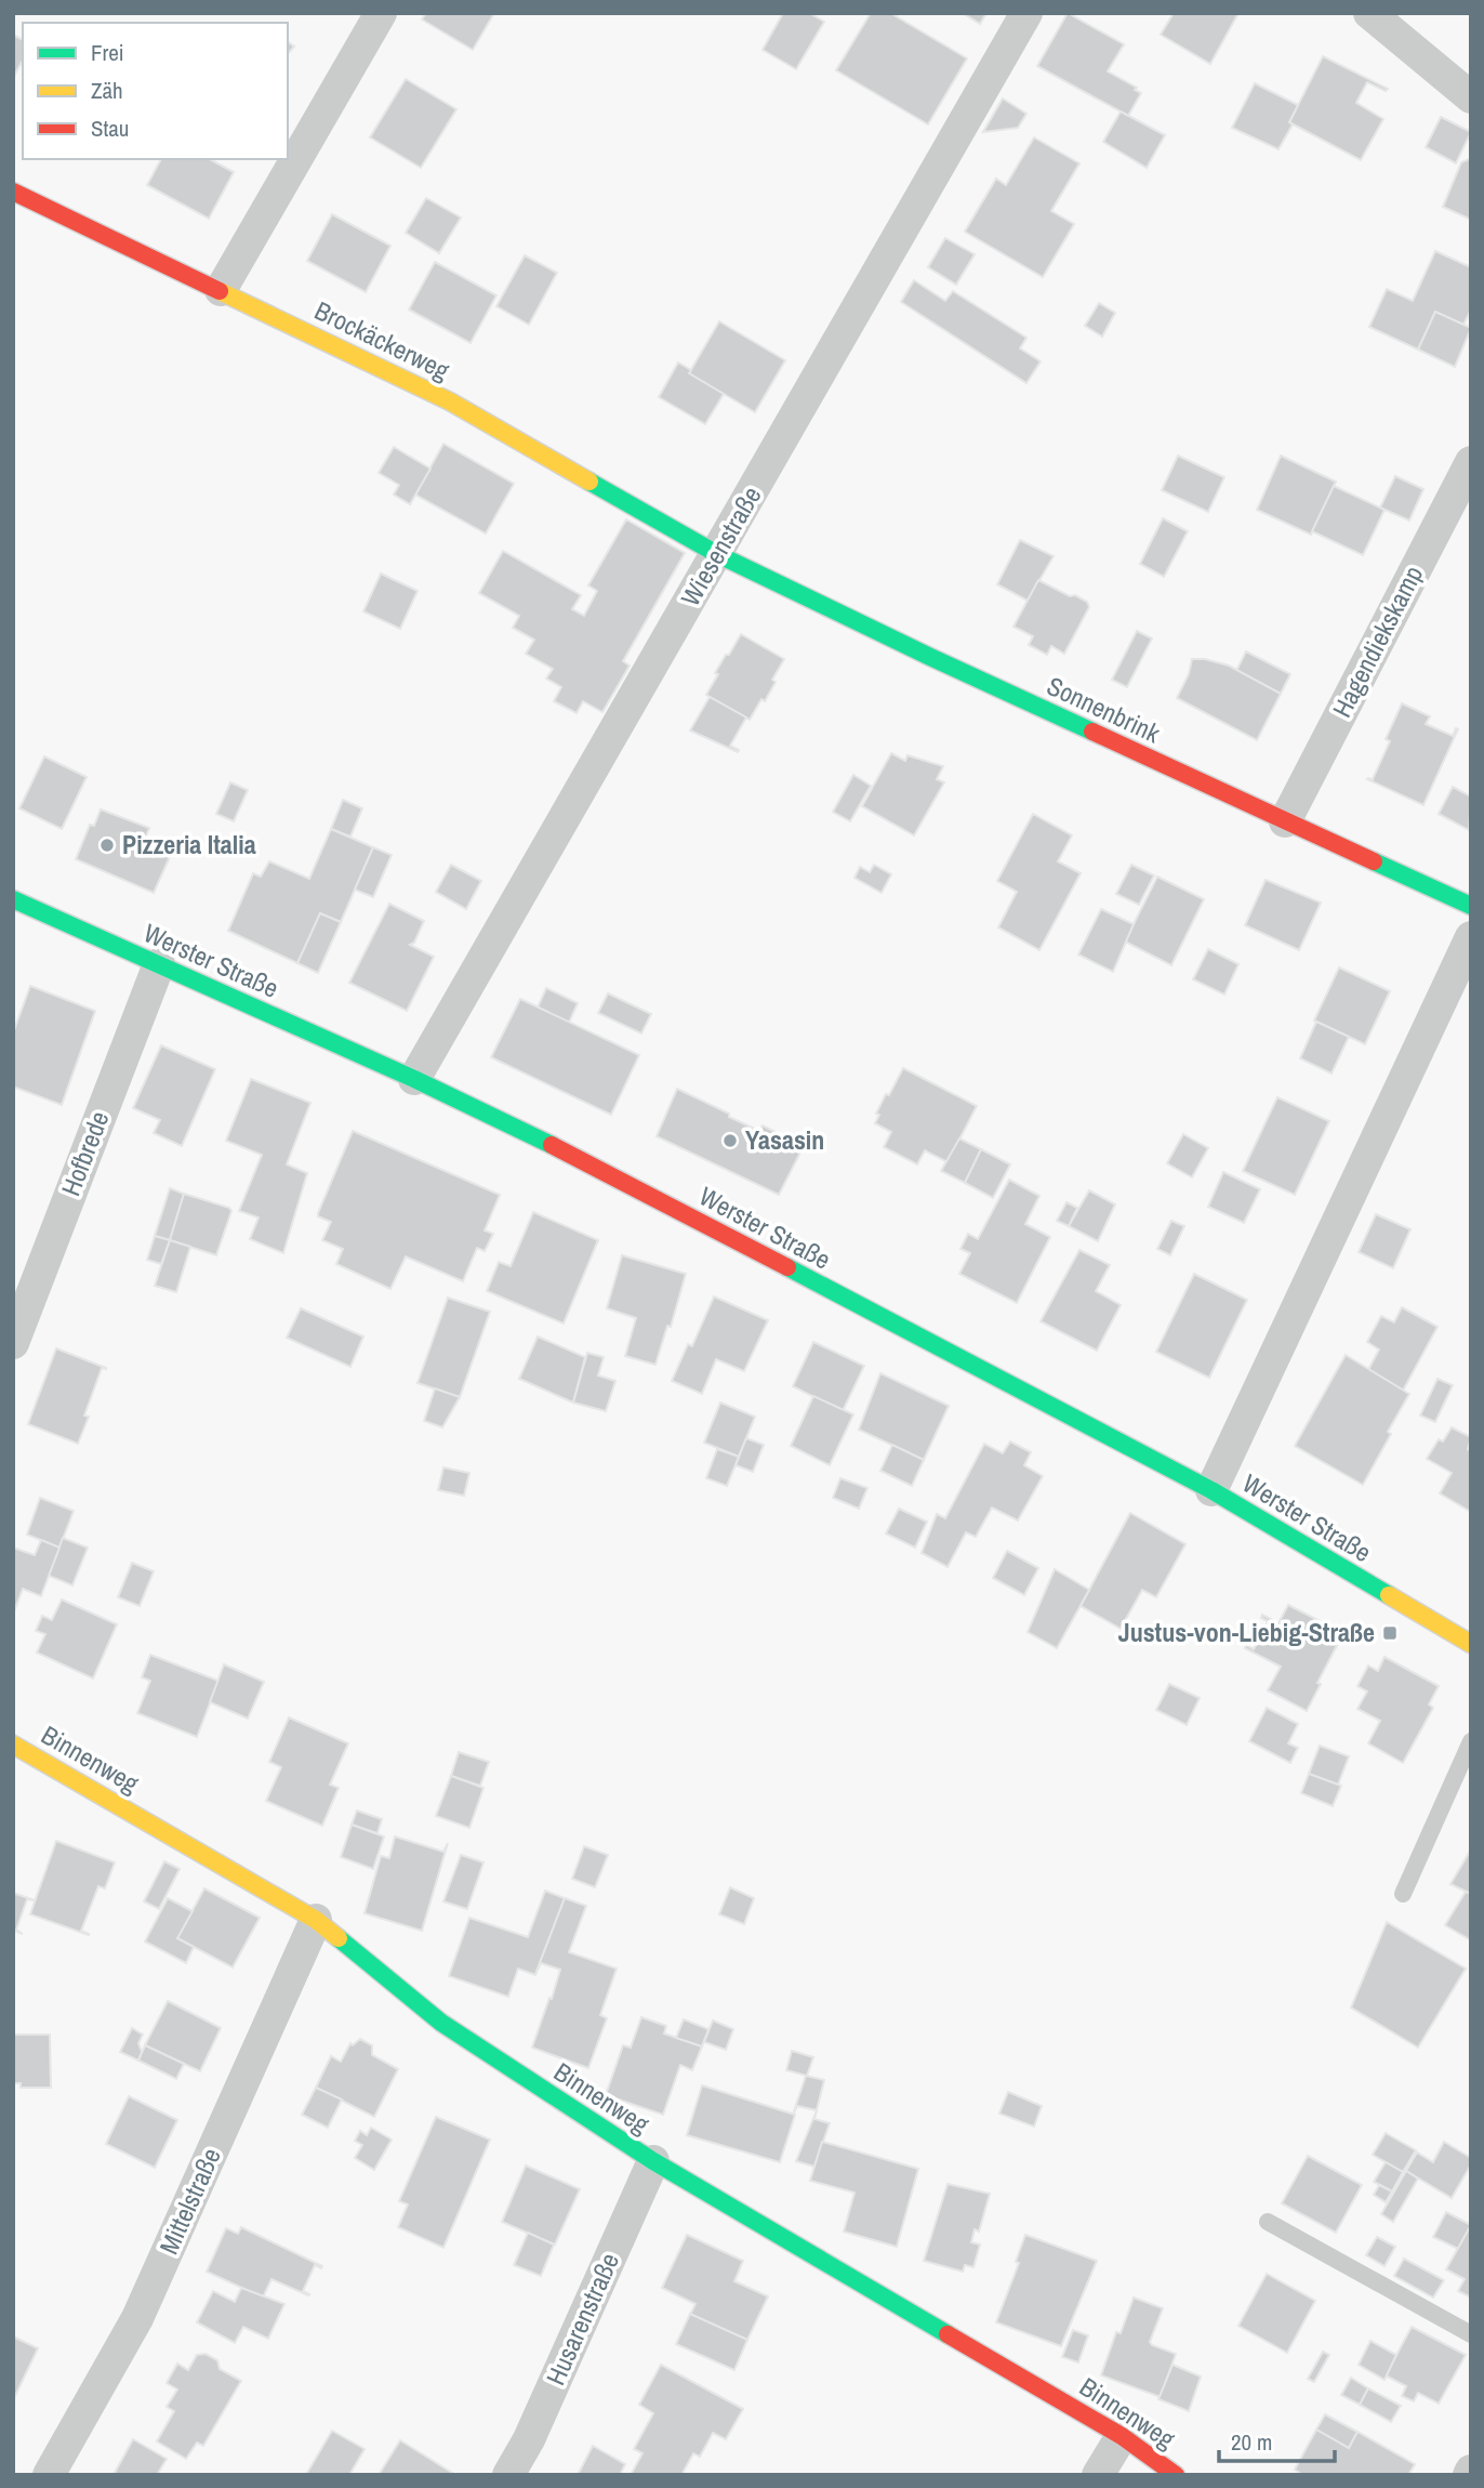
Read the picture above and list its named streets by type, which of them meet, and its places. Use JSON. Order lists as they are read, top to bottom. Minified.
{"streets":{"street":["Brockäckerweg","Wiesenstraße","Hagendiekskamp","Sonnenbrink","Werster Straße","Hofbrede","Binnenweg","Mittelstraße","Husarenstraße"]},"crossings":[["Brockäckerweg","Wiesenstraße"],["Brockäckerweg","Sonnenbrink"],["Wiesenstraße","Sonnenbrink"],["Wiesenstraße","Werster Straße"],["Hagendiekskamp","Sonnenbrink"],["Werster Straße","Hofbrede"],["Binnenweg","Mittelstraße"],["Binnenweg","Husarenstraße"]],"places":{"other":["Pizzeria Italia","Yasasin"],"transit":["Justus-von-Liebig-Straße"]},"legend":["Frei","Zäh","Stau"],"scale_bar":"20 m"}
